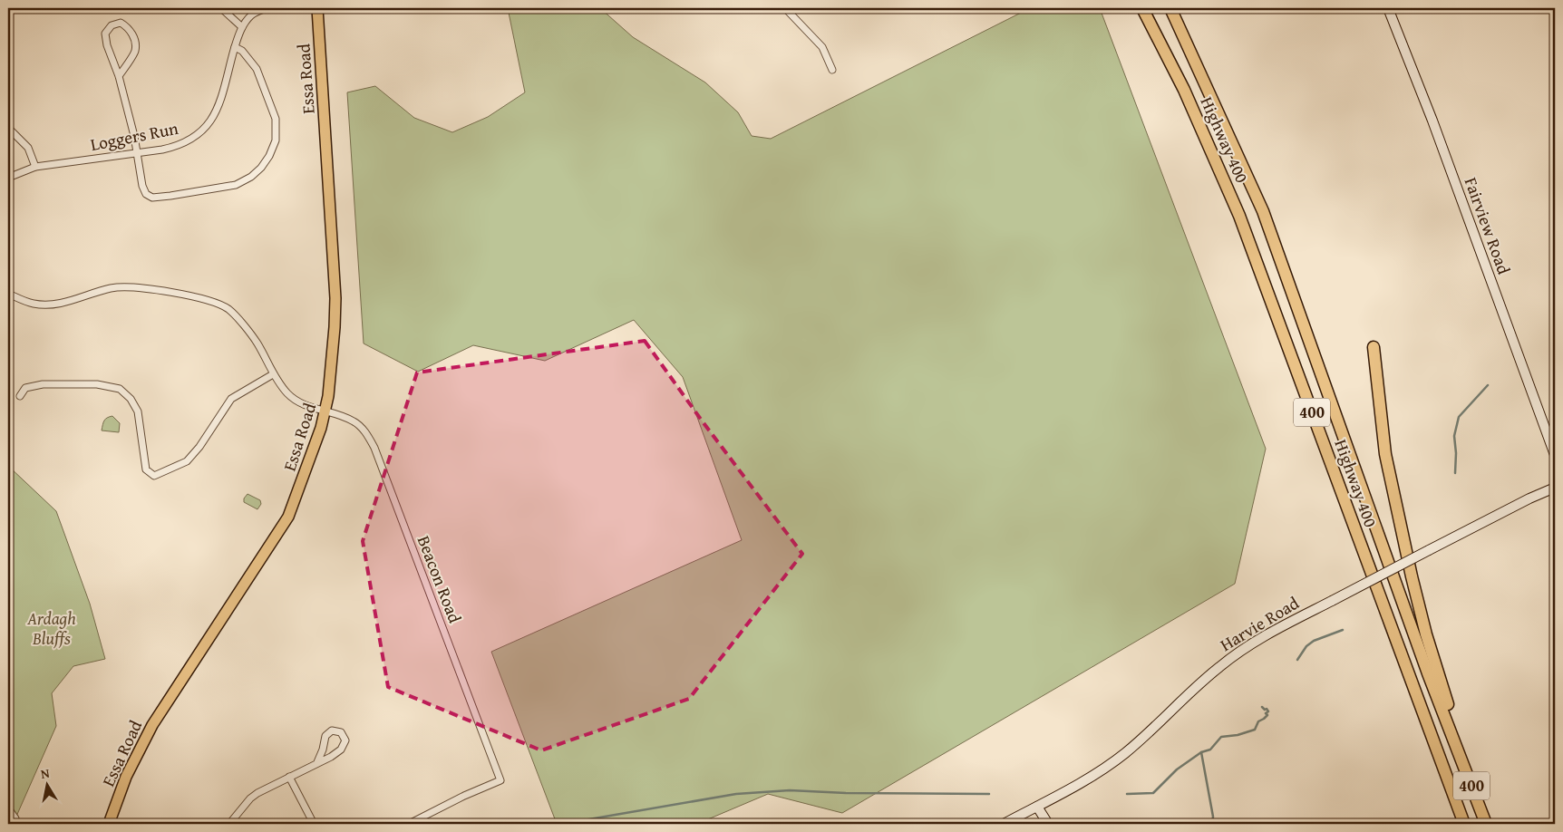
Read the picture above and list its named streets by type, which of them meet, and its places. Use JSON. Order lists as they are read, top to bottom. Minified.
{"streets":{"highway":["Highway 400","400"],"main road":["Essa Road"],"street":["Loggers Run","Fairview Road","Beacon Road","Harvie Road"]},"crossings":[["Essa Road","Beacon Road"]],"parks":["Ardagh Bluffs"],"north":"top"}
